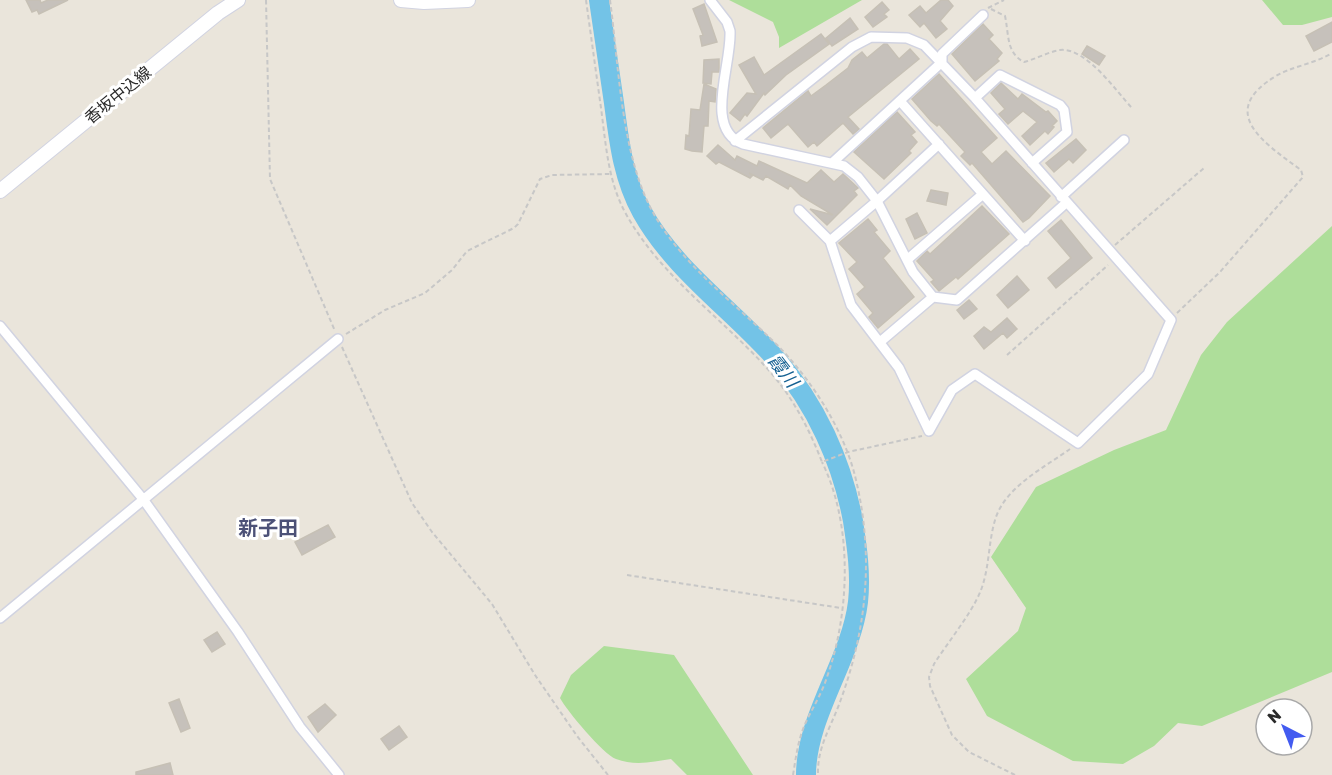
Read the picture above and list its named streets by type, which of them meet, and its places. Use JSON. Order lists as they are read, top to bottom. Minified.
{"streets":{"main road":["香坂中込線"]},"districts":["新子田"],"water":["霞川"],"north":"top left"}
